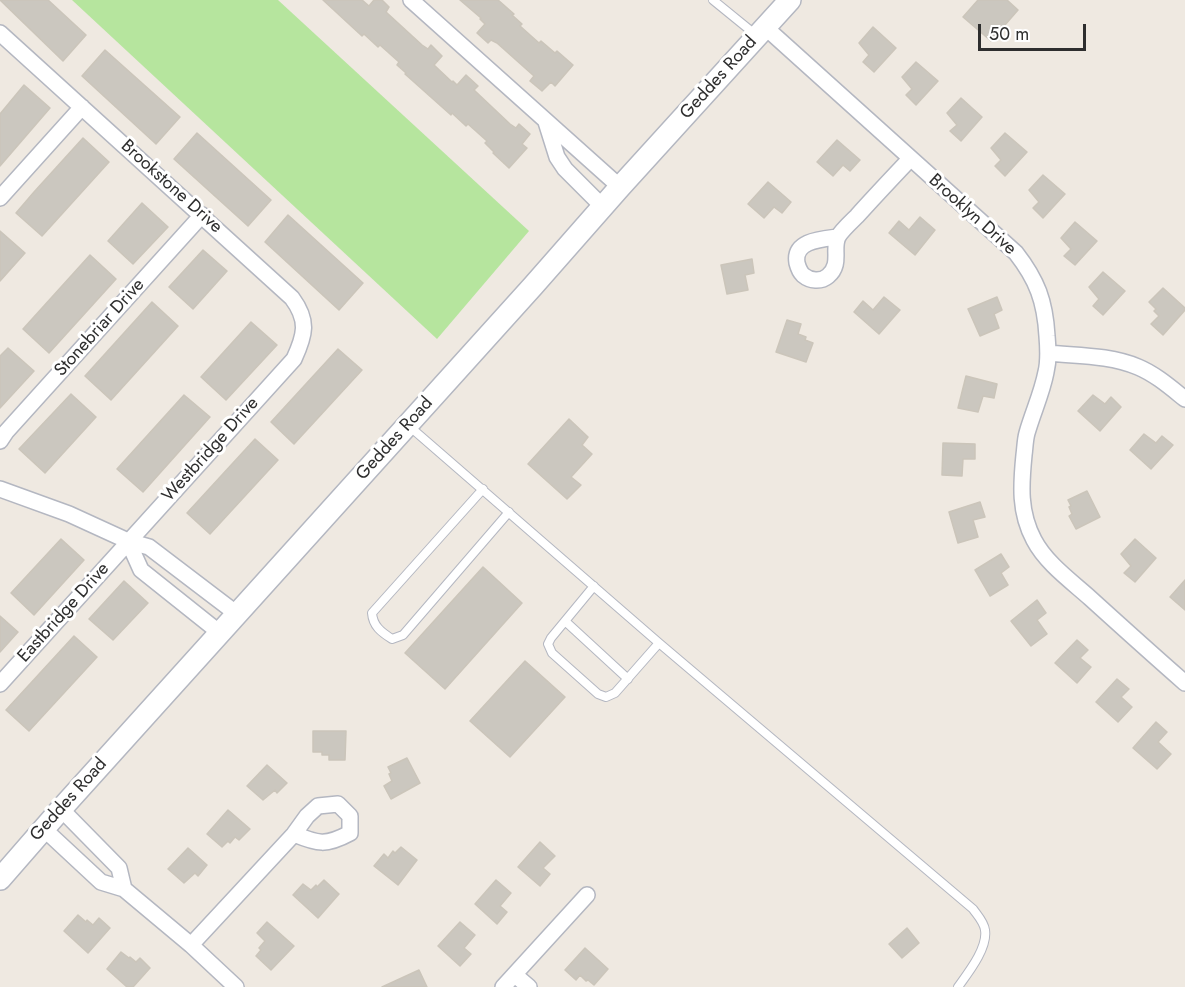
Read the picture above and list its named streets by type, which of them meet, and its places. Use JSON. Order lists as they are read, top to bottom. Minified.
{"streets":{"main road":["Geddes Road"],"street":["Brookstone Drive","Brooklyn Drive","Stonebriar Drive","Westbridge Drive","Eastbridge Drive"]},"crossings":[["Geddes Road","Brooklyn Drive"],["Brookstone Drive","Stonebriar Drive"],["Brookstone Drive","Westbridge Drive"],["Westbridge Drive","Eastbridge Drive"]],"scale_bar":"50 m"}
